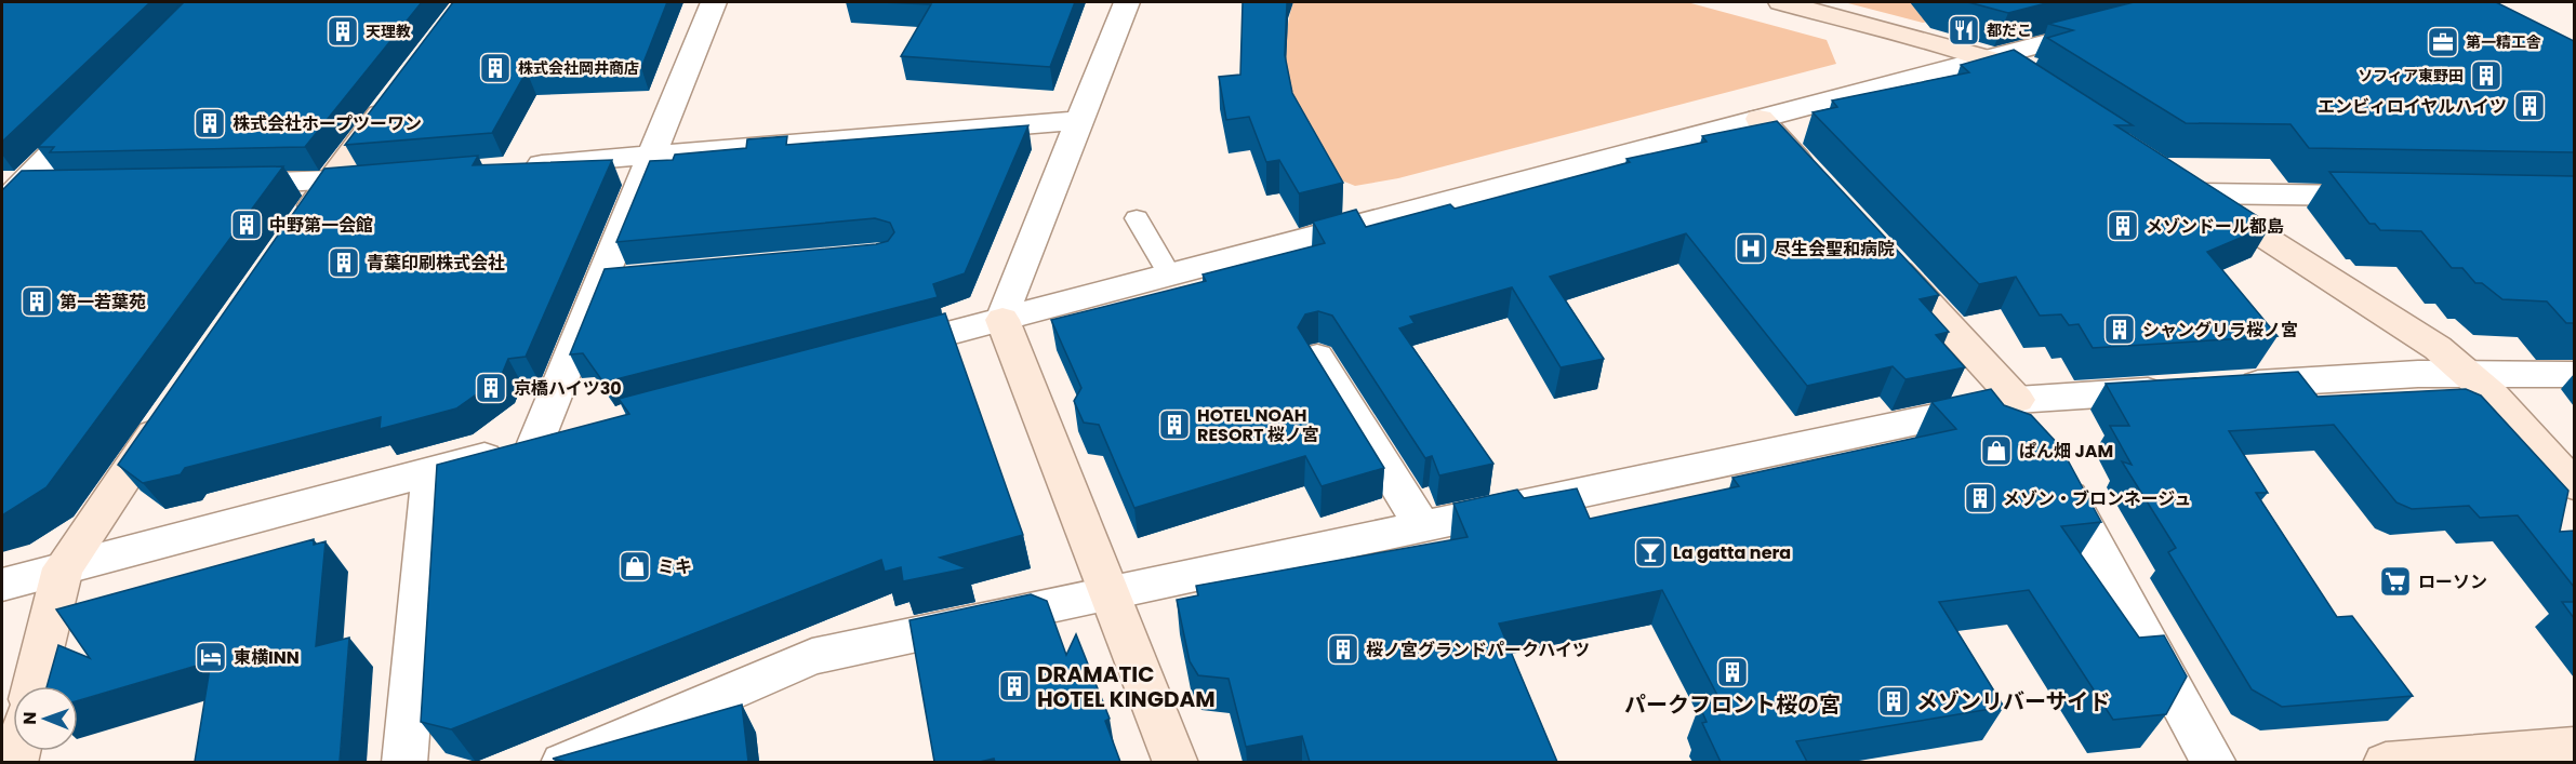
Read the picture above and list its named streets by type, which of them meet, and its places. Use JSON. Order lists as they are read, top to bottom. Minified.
{"places":{"restaurant":["都だこ"],"building":["天理教","株式会社岡井商店","ソフィア東野田","エンビィロイヤルハイツ","株式会社ホープツーワン","中野第一会館","メゾンドール都島","青葉印刷株式会社","第一若葉苑","シャングリラ桜ノ宮","京橋ハイツ30","HOTEL NOAH RESORT 桜ノ宮","メゾン・ブロンネージュ","桜ノ宮グランドパークハイツ","パークフロント桜の宮","DRAMATIC HOTEL KINGDAM","メゾンリバーサイド"],"office":["第一精工舎"],"hospital":["尽生会聖和病院"],"shop":["ぱん畑 JAM","ミキ"],"bar":["La gatta nera"],"supermarket":["ローソン"],"hotel":["東横INN"]},"north":"left"}
